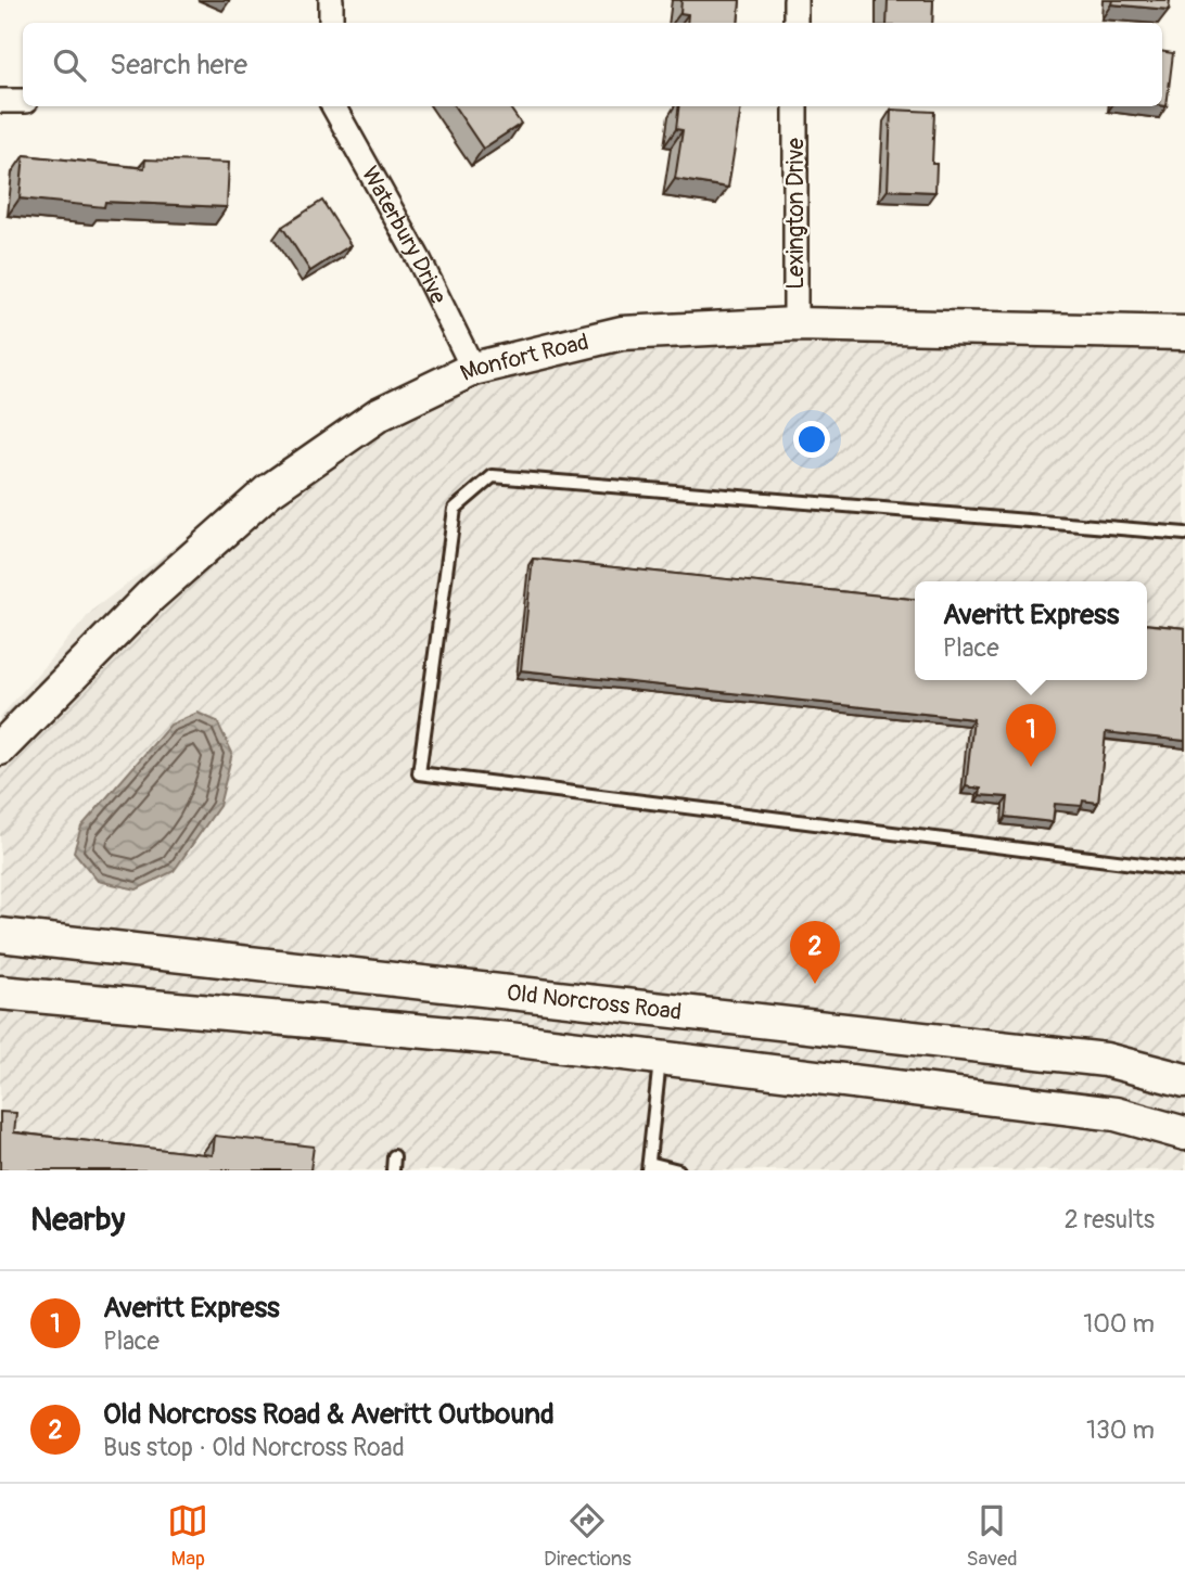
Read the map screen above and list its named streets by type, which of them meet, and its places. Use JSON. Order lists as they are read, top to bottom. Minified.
{"streets":{"main road":["Monfort Road","Old Norcross Road"],"street":["Lexington Drive","Waterbury Drive"]},"crossings":[["Lexington Drive","Monfort Road"],["Waterbury Drive","Monfort Road"]],"page":{"search":"Search here","popup":["Averitt Express","Place"],"pins":["1","2"],"heading":["Nearby","2 results"],"list":[{"mark":"1","name":"Averitt Express","note":"Place","value":"100 m"},{"mark":"2","name":"Old Norcross Road & Averitt Outbound","note":"Bus stop · Old Norcross Road","value":"130 m"}],"nav":["Map","Directions","Saved"]}}
